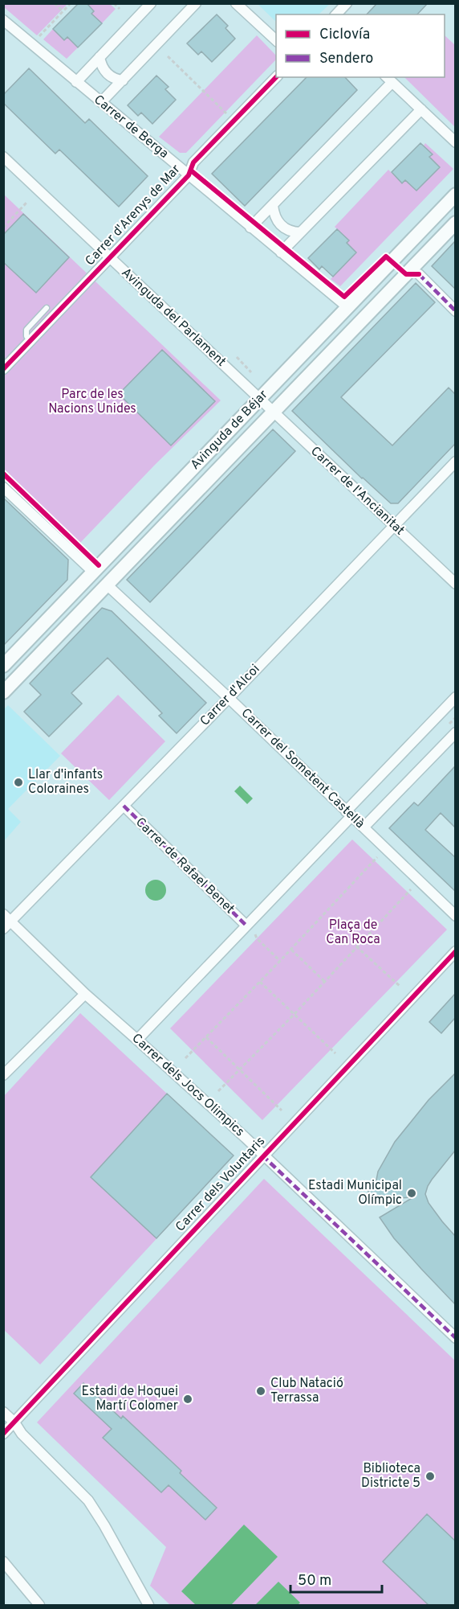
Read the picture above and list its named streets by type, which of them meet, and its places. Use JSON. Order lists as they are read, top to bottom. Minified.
{"streets":{"main road":["Avinguda de Béjar"],"street":["Carrer de Berga","Carrer d'Arenys de Mar","Avinguda del Parlament","Carrer de l'Ancianitat","Carrer d'Alcoi","Carrer del Sometent Castellà","Carrer de Rafael Benet","Carrer dels Jocs Olimpics","Carrer dels Voluntaris"]},"crossings":[["Carrer de Berga","Carrer d'Arenys de Mar"],["Carrer de Berga","Avinguda de Béjar"],["Carrer d'Arenys de Mar","Avinguda del Parlament"],["Avinguda del Parlament","Avinguda de Béjar"],["Avinguda del Parlament","Carrer de l'Ancianitat"],["Avinguda de Béjar","Carrer de l'Ancianitat"],["Avinguda de Béjar","Carrer del Sometent Castellà"],["Carrer de l'Ancianitat","Carrer d'Alcoi"],["Carrer d'Alcoi","Carrer del Sometent Castellà"],["Carrer d'Alcoi","Carrer de Rafael Benet"],["Carrer d'Alcoi","Carrer dels Jocs Olimpics"],["Carrer dels Jocs Olimpics","Carrer dels Voluntaris"]],"parks":["Parc de les Nacions Unides","Plaça de Can Roca"],"places":["Llar d'infants Coloraines","Estadi Municipal Olímpic","Club Natació Terrassa","Estadi de Hoquei Martí Colomer","Biblioteca Districte 5"],"legend":["Ciclovía","Sendero"],"scale_bar":"50 m"}
